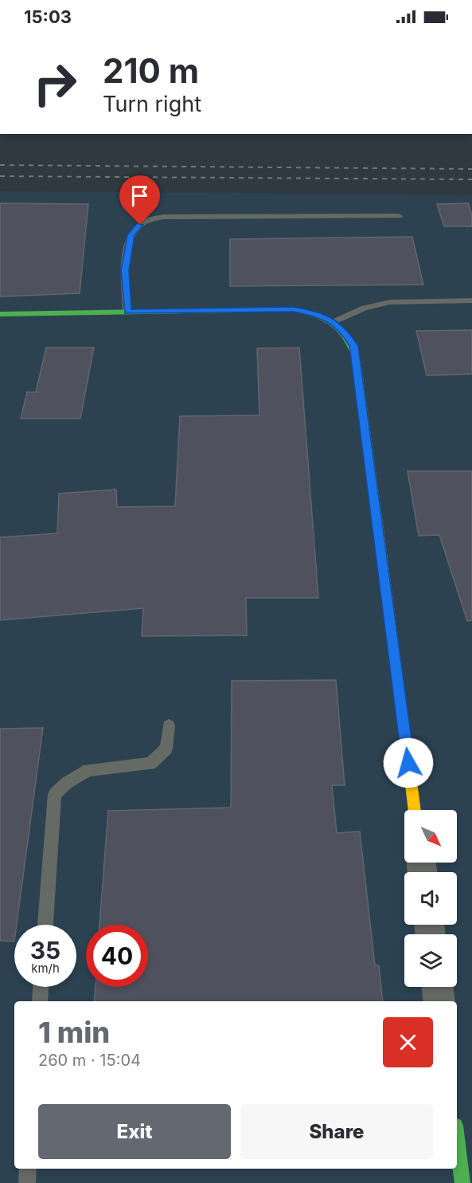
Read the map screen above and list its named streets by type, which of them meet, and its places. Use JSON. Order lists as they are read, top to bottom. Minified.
{"north":"bottom right","page":{"status":"15:03","turn":["210 m","Turn right"],"speed":"35 km/h","limit":"40","heading":["1 min","260 m · 15:04"],"buttons":["Exit","Share"]}}
